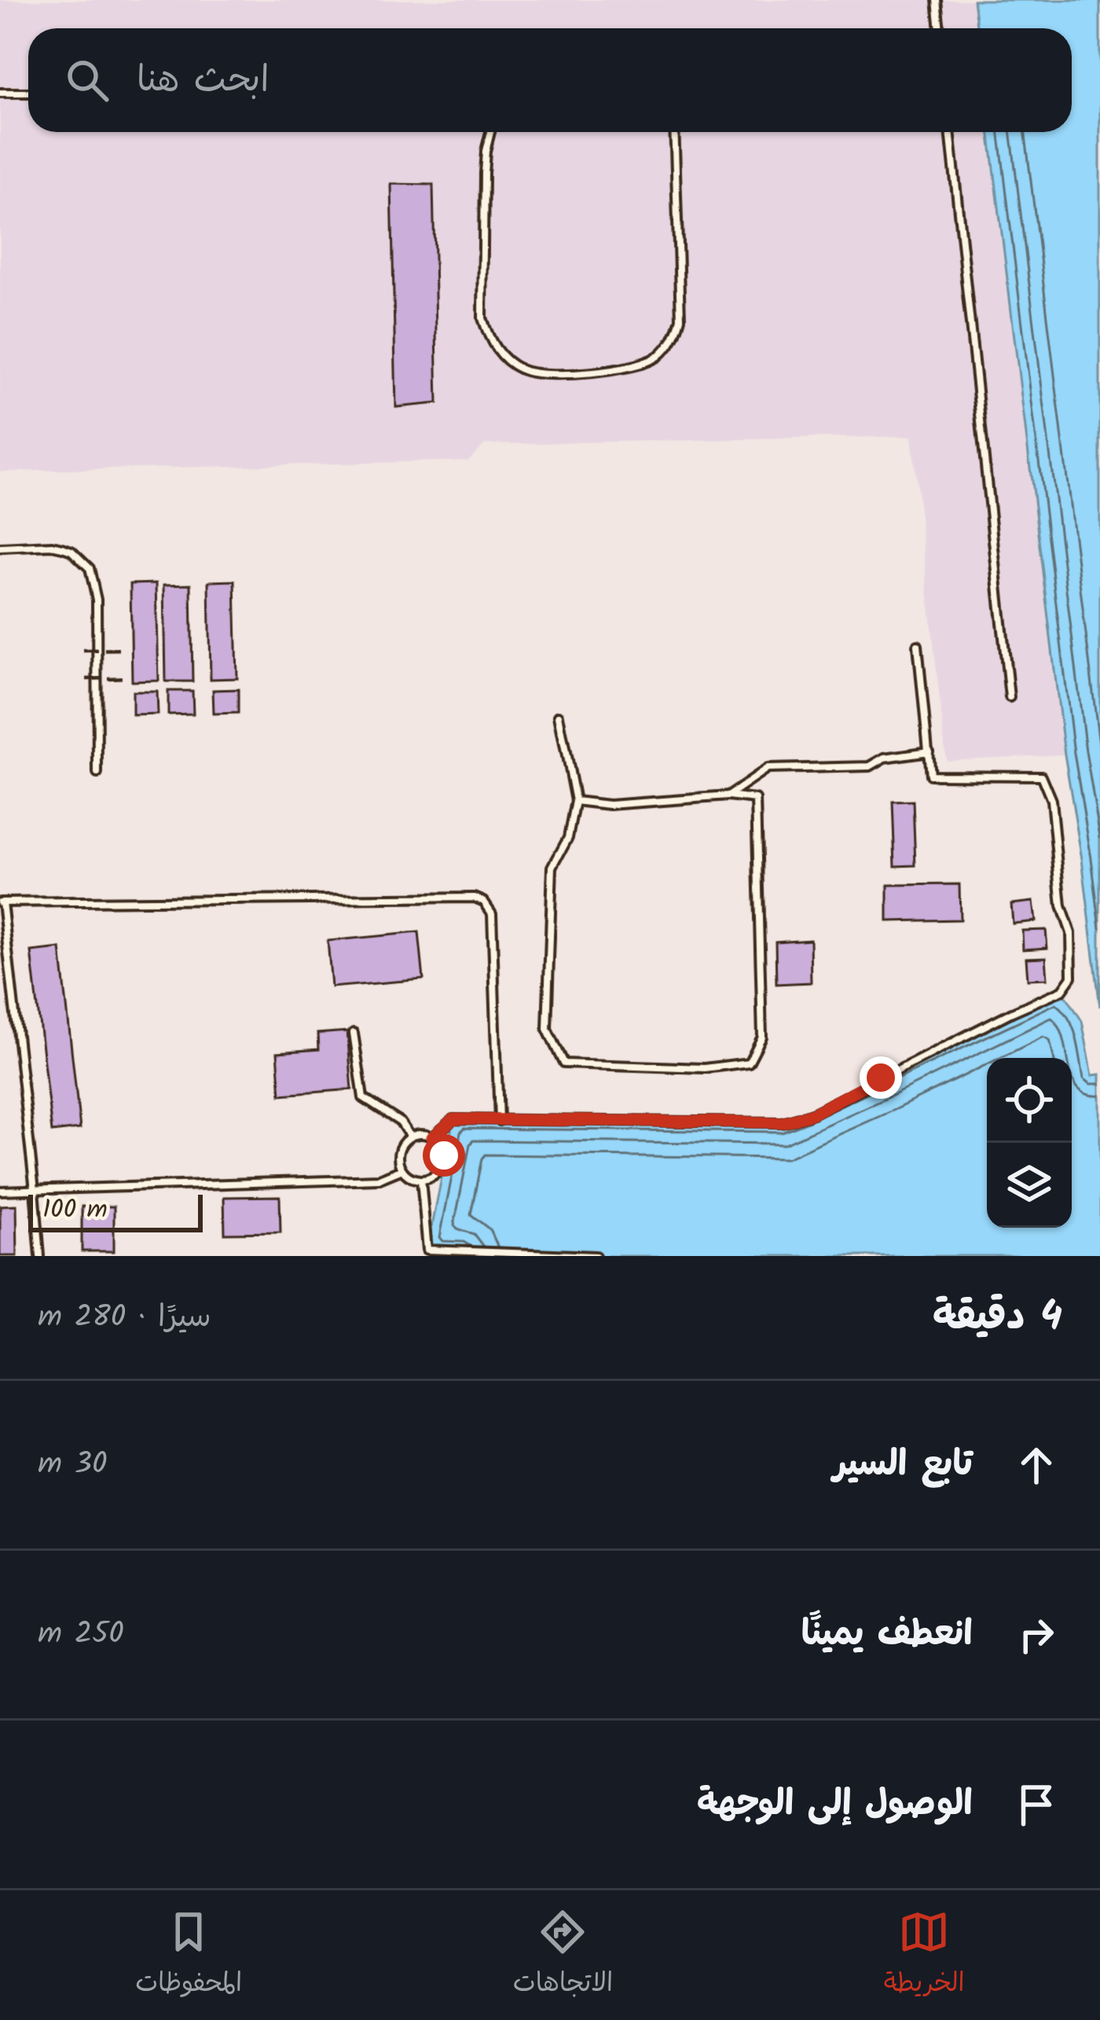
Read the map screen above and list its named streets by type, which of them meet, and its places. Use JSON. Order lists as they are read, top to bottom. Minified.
{"scale_bar":"100 m","page":{"search":"ابحث هنا","scale":"100 m","heading":["4 دقيقة","سيرًا · 280 m"],"list":[["تابع السير","30 m"],["انعطف يمينًا","250 m"],"الوصول إلى الوجهة"],"nav":["الخريطة","الاتجاهات","المحفوظات"]}}
